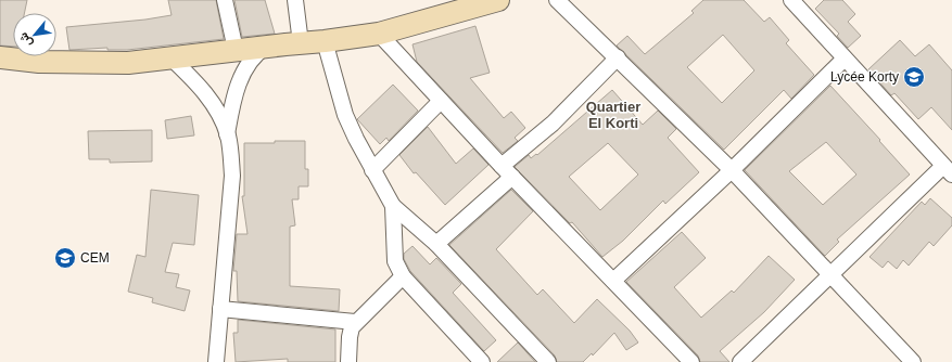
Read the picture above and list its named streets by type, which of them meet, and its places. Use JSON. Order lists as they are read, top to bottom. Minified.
{"districts":["Quartier El Korti"],"places":{"school or university":["Lycée Korty","CEM"]},"north":"bottom left"}
